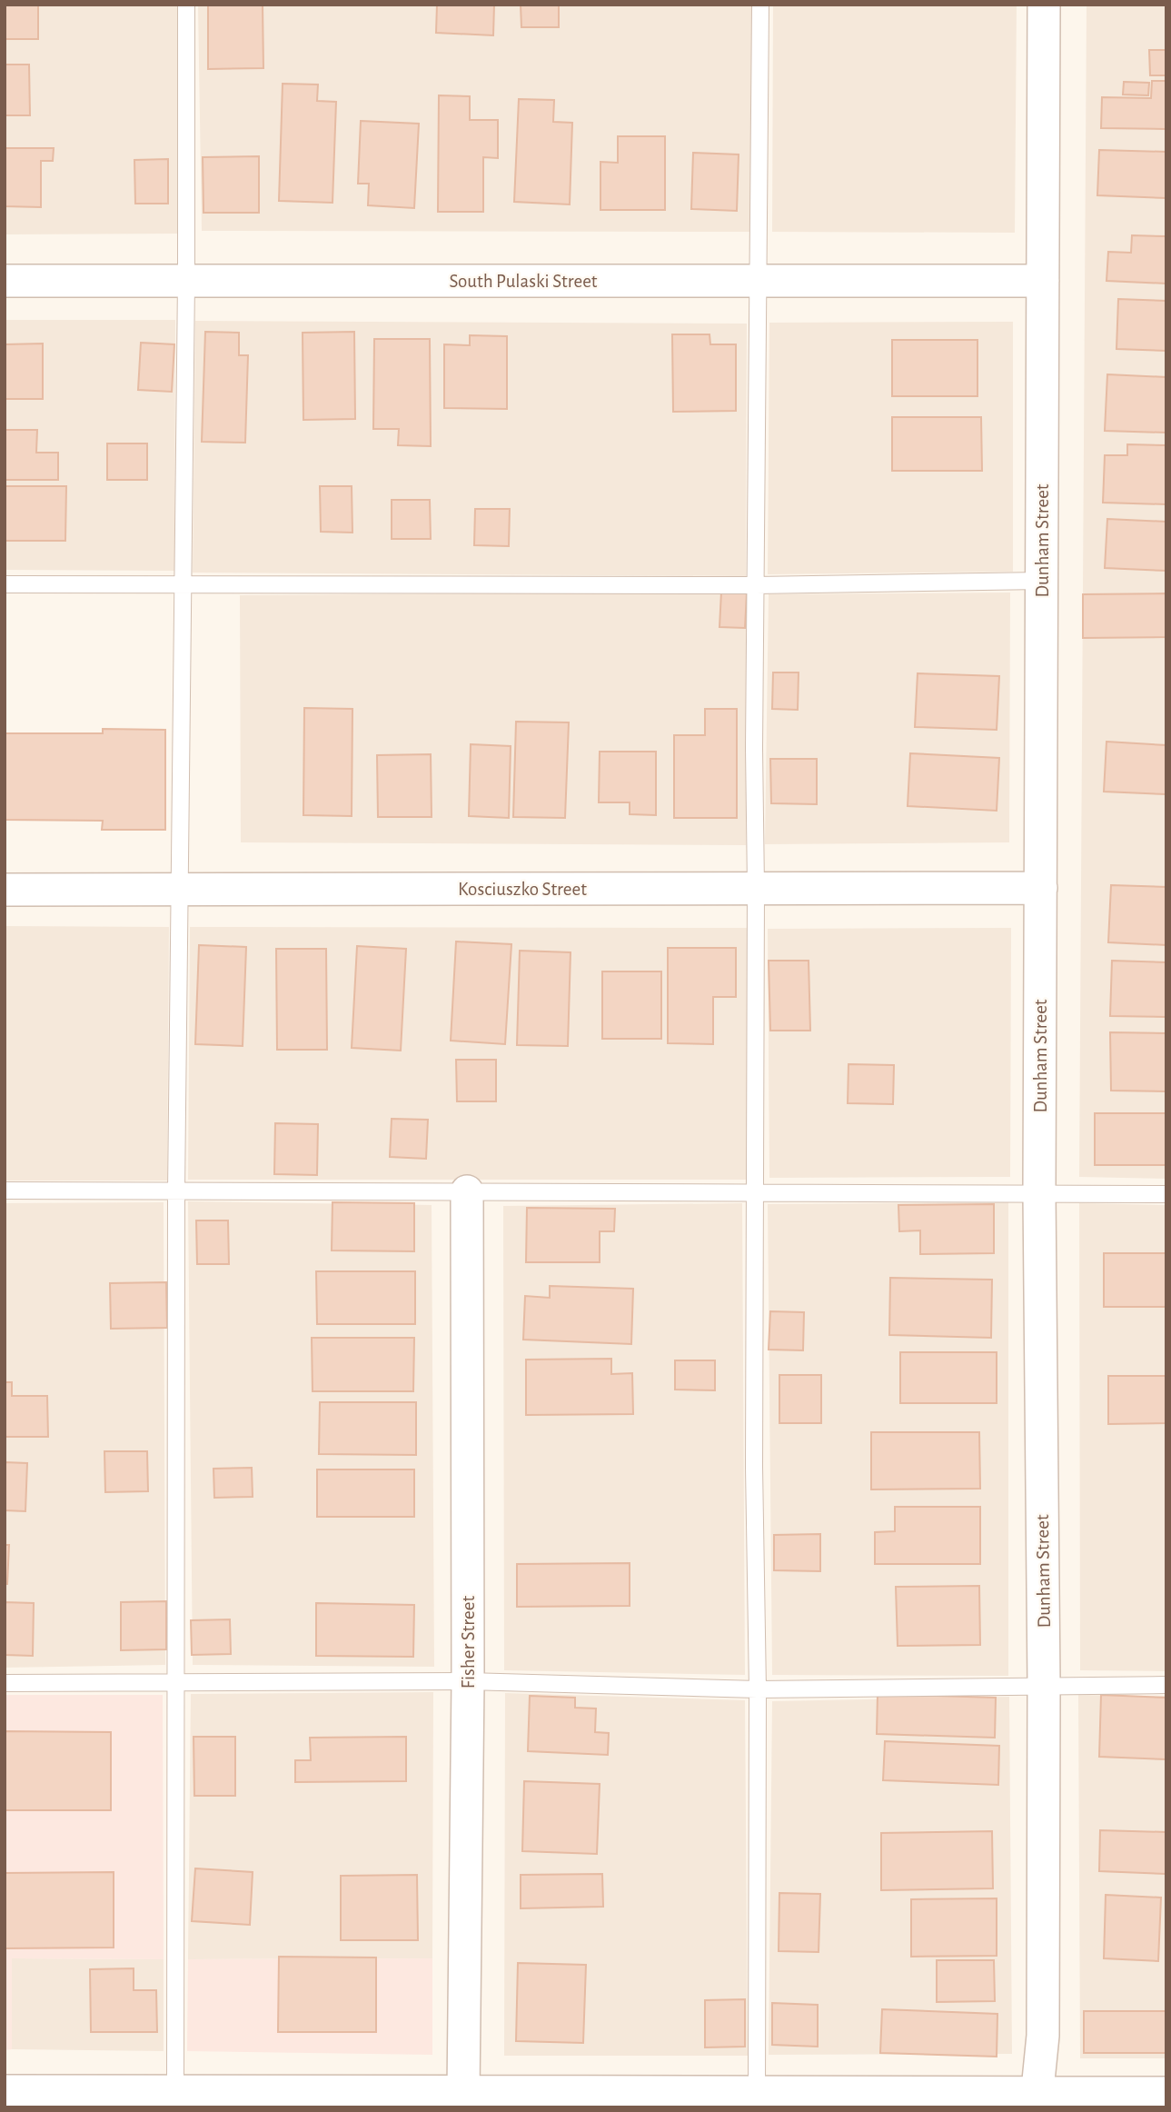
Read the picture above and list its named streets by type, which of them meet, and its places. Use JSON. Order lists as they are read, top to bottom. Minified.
{"streets":{"street":["South Pulaski Street","Dunham Street","Kosciuszko Street","Fisher Street"]},"crossings":[["South Pulaski Street","Dunham Street"],["Dunham Street","Kosciuszko Street"]]}
